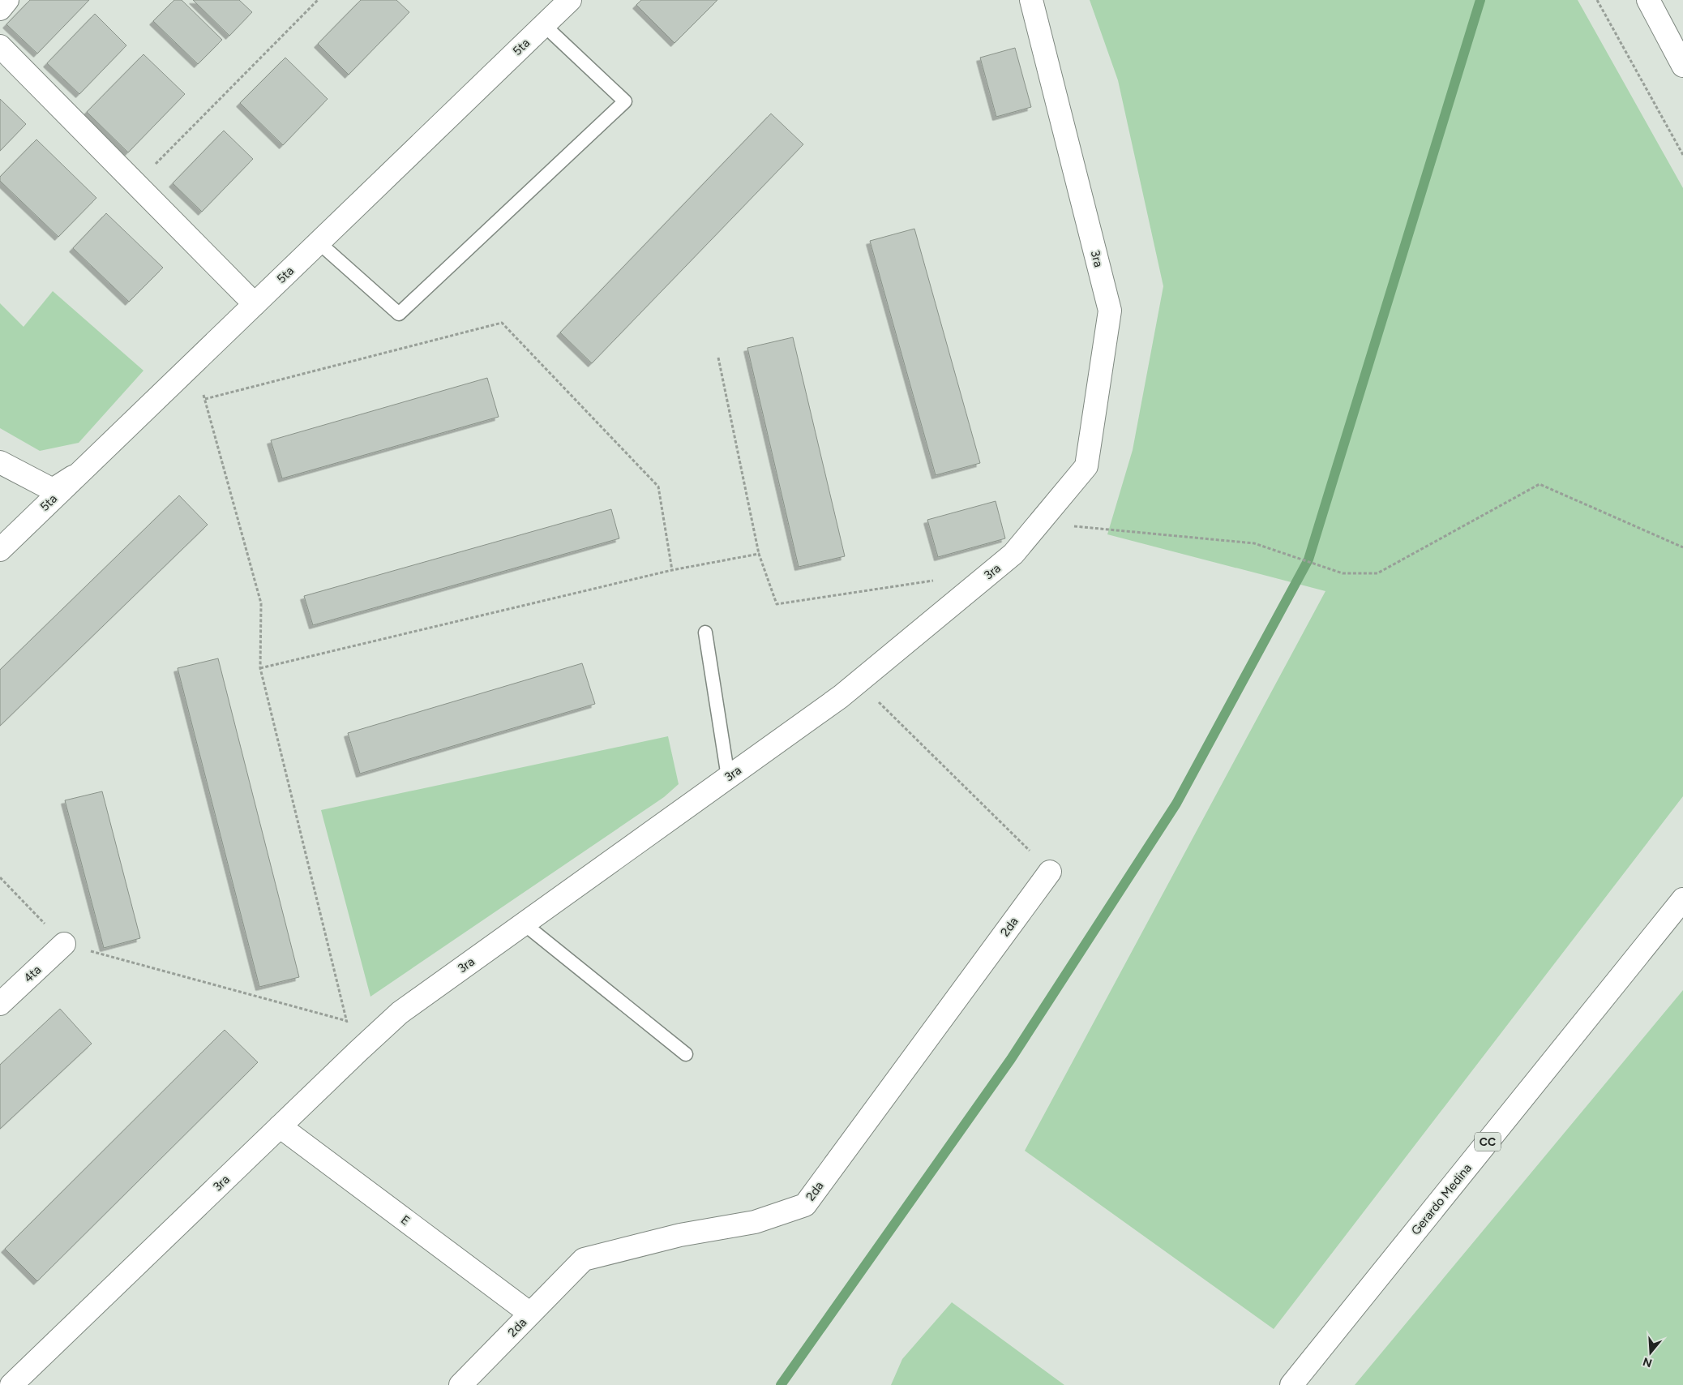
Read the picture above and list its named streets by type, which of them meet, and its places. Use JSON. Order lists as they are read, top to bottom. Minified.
{"streets":{"street":["5ta","3ra","2da","4ta","CC","Gerardo Medina","E"]},"crossings":[["3ra","E"],["2da","E"]],"north":"bottom"}
